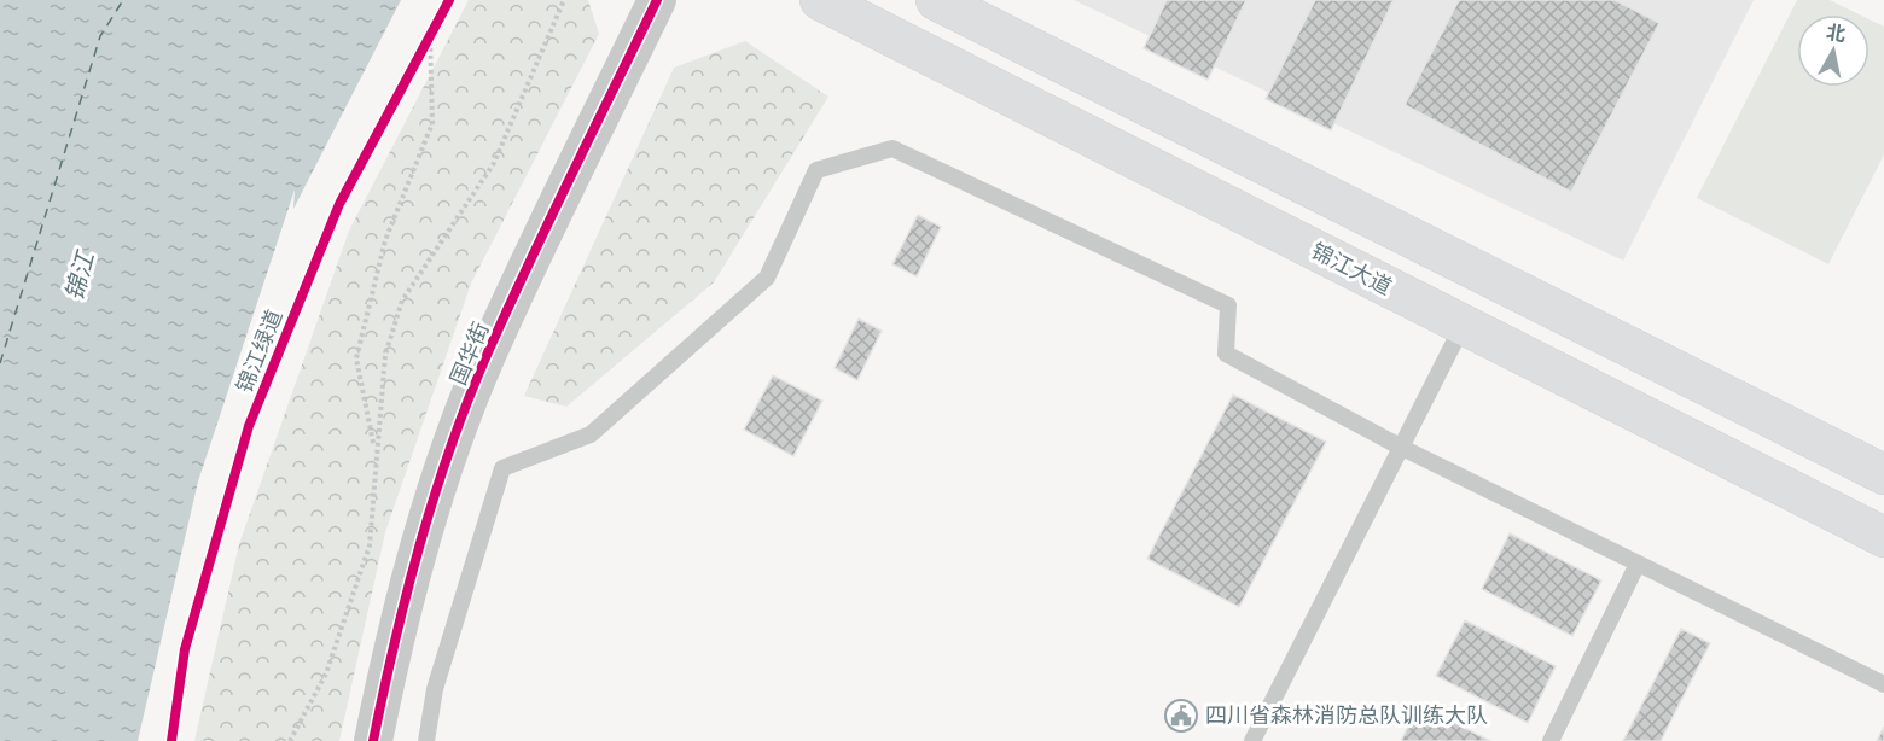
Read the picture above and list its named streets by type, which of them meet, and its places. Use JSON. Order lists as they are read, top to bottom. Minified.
{"streets":{"main road":["锦江大道"],"street":["国华街"],"cycle path":["锦江绿道"]},"water":["锦江"],"places":{"public building":["四川省森林消防总队训练大队"]},"north":"top"}
